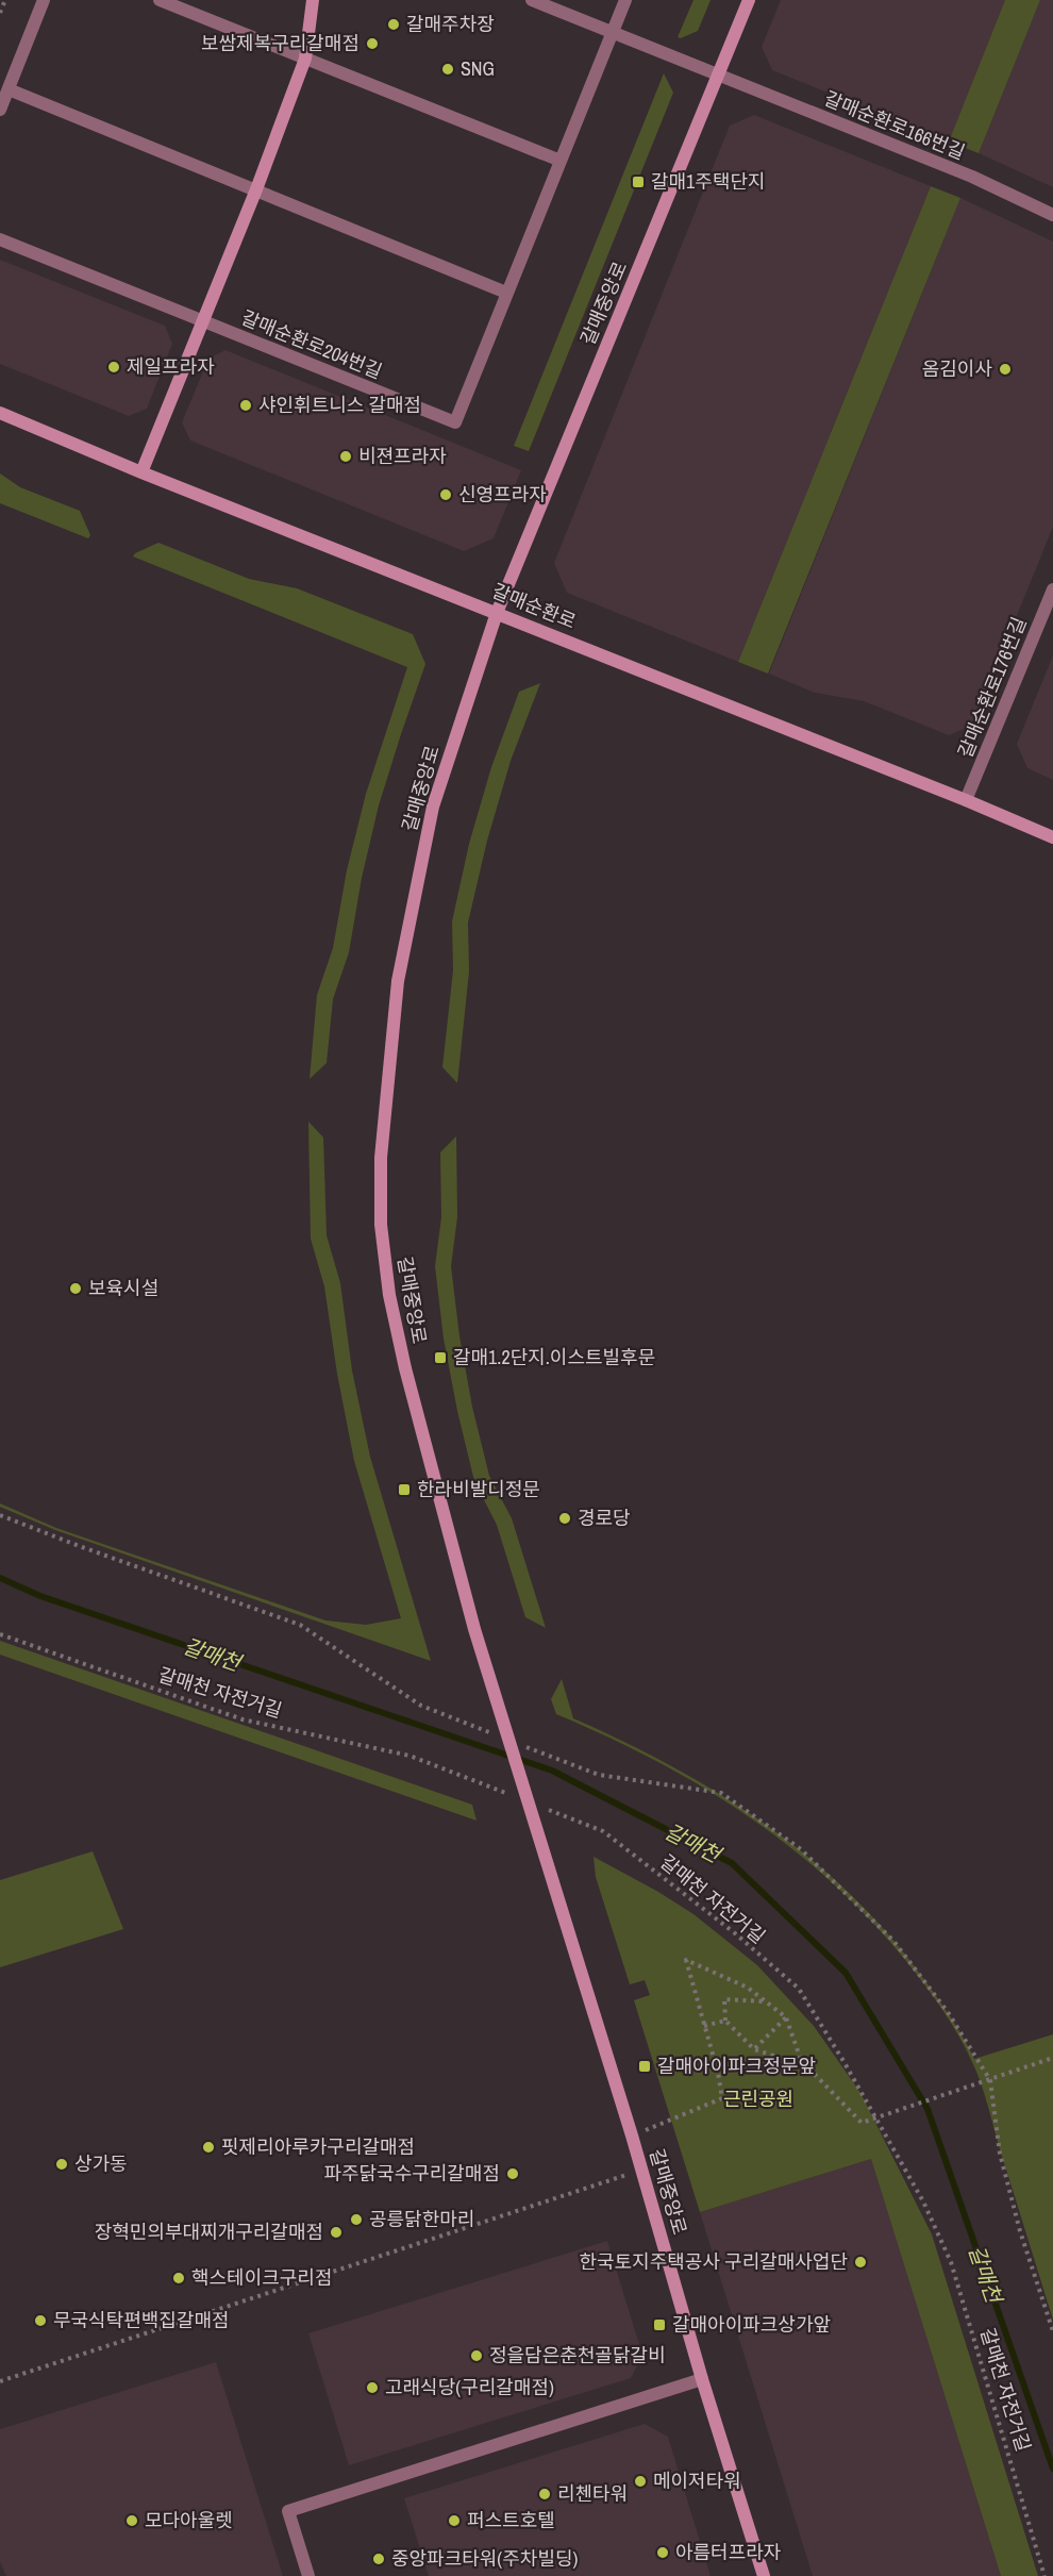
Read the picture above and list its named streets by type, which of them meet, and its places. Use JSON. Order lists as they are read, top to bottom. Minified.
{"streets":{"street":["갈매순환로166번길","갈매중앙로","갈매순환로204번길","갈매순환로","갈매순환로176번길"],"path":["갈매천 자전거길"]},"crossings":[["갈매순환로166번길","갈매중앙로"],["갈매순환로166번길","갈매순환로204번길"],["갈매중앙로","갈매순환로"],["갈매순환로","갈매순환로176번길"]],"water":["갈매천"],"parks":["근린공원"],"places":{"other":["갈매주차장","보쌈제복구리갈매점","SNG","제일프라자","옴김이사","샤인휘트니스 갈매점","비젼프라자","신영프라자","보육시설","경로당","핏제리아루카구리갈매점","상가동","파주닭국수구리갈매점","공릉닭한마리","장혁민의부대찌개구리갈매점","한국토지주택공사 구리갈매사업단","핵스테이크구리점","무국식탁편백집갈매점","정을담은춘천골닭갈비","고래식당(구리갈매점)","메이저타워","리첸타워","모다아울렛","퍼스트호텔","아름터프라자","중앙파크타워(주차빌딩)"],"transit":["갈매1주택단지","갈매1.2단지.이스트빌후문","한라비발디정문","갈매아이파크정문앞","갈매아이파크상가앞"]}}
